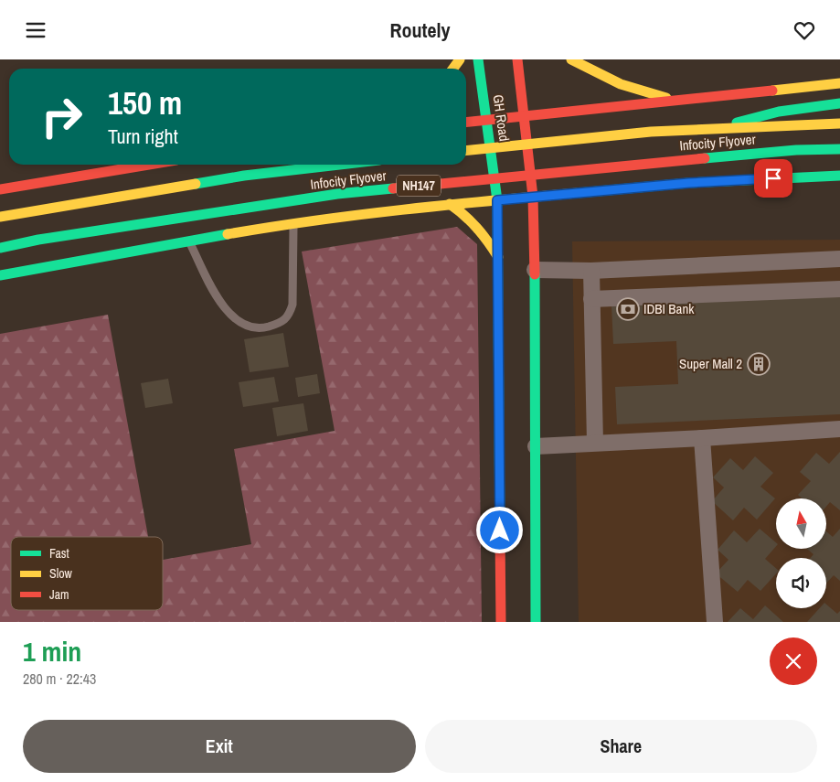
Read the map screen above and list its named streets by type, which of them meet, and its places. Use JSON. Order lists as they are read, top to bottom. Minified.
{"streets":{"main road":["GH Road","Infocity Flyover","NH147"]},"places":{"bank":["IDBI Bank"],"building":["Super Mall 2"]},"legend":["Fast","Slow","Jam"],"north":"top","page":{"header":"Routely","turn":["150 m","Turn right"],"heading":["1 min","280 m · 22:43"],"buttons":["Exit","Share"]}}
